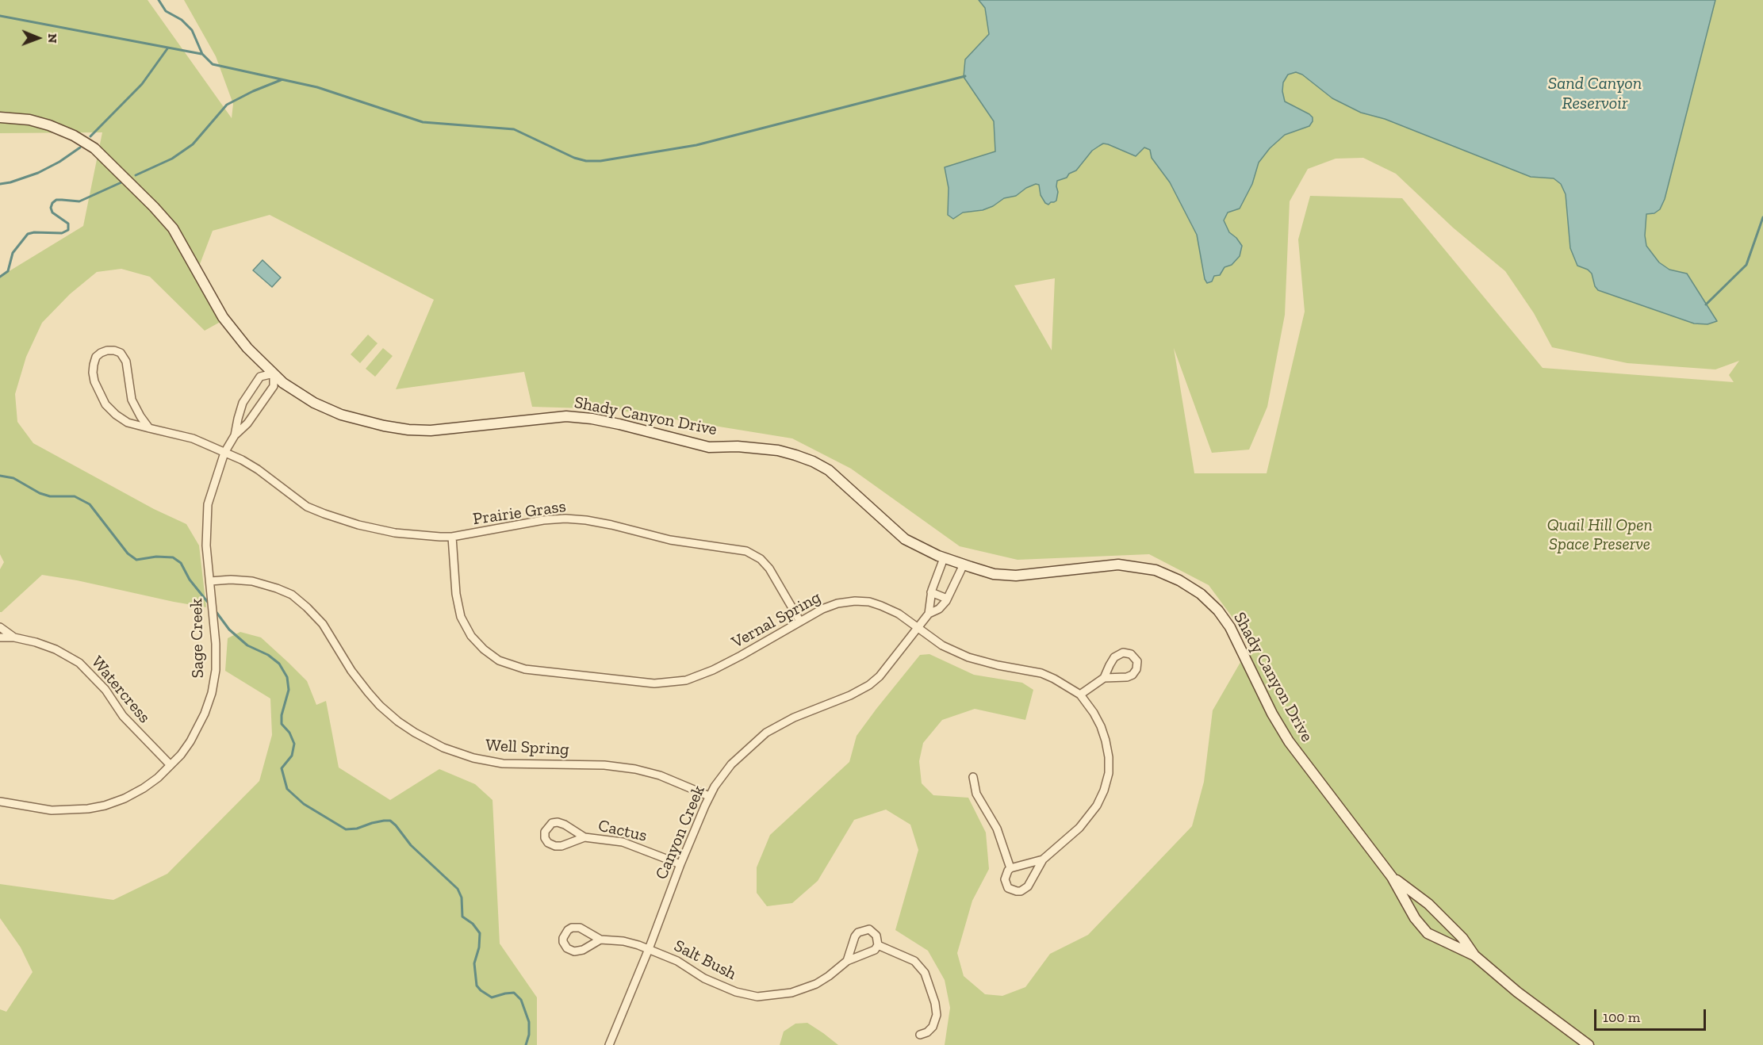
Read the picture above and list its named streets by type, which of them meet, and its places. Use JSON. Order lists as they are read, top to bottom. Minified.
{"streets":{"street":["Shady Canyon Drive","Prairie Grass","Vernal Spring","Sage Creek","Watercress","Well Spring","Cactus","Canyon Creek","Salt Bush"]},"crossings":[["Shady Canyon Drive","Sage Creek"],["Shady Canyon Drive","Canyon Creek"],["Prairie Grass","Vernal Spring"],["Prairie Grass","Sage Creek"],["Vernal Spring","Canyon Creek"],["Sage Creek","Watercress"],["Sage Creek","Well Spring"],["Well Spring","Canyon Creek"],["Cactus","Canyon Creek"],["Canyon Creek","Salt Bush"]],"water":["Sand Canyon Reservoir"],"parks":["Quail Hill Open Space Preserve"],"scale_bar":"100 m","north":"right"}
